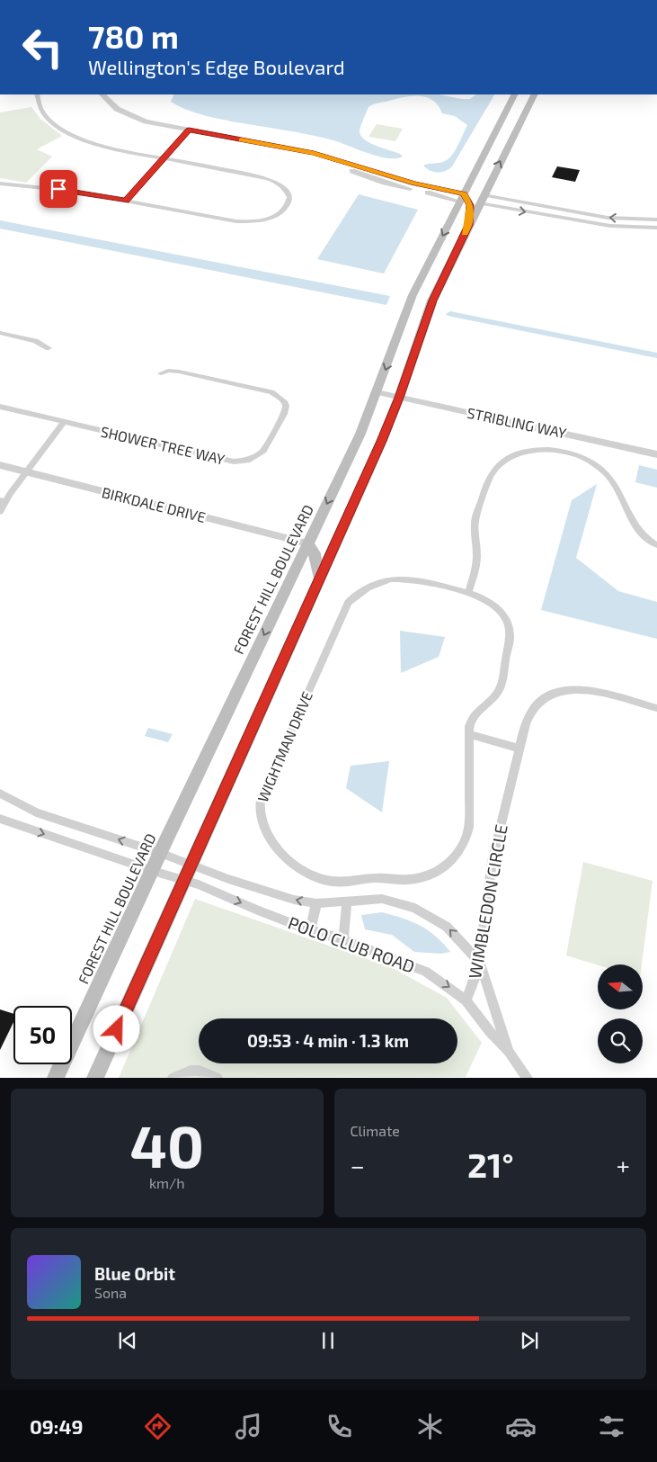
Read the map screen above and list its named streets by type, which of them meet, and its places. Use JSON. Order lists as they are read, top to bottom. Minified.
{"streets":{"main road":["FOREST HILL BOULEVARD"],"street":["STRIBLING WAY","SHOWER TREE WAY","BIRKDALE DRIVE","WIGHTMAN DRIVE","WIMBLEDON CIRCLE","POLO CLUB ROAD"]},"crossings":[["STRIBLING WAY","FOREST HILL BOULEVARD"],["BIRKDALE DRIVE","FOREST HILL BOULEVARD"],["WIMBLEDON CIRCLE","POLO CLUB ROAD"]],"north":"left","page":{"turn":["780 m","Wellington's Edge Boulevard"],"limit":"50","trip":"09:53 · 4 min · 1.3 km","tile":[["40","km/h"],"Climate"],"heat":["−","21°","+"],"song":["Blue Orbit","Sona"],"tabs":"09:49"}}
